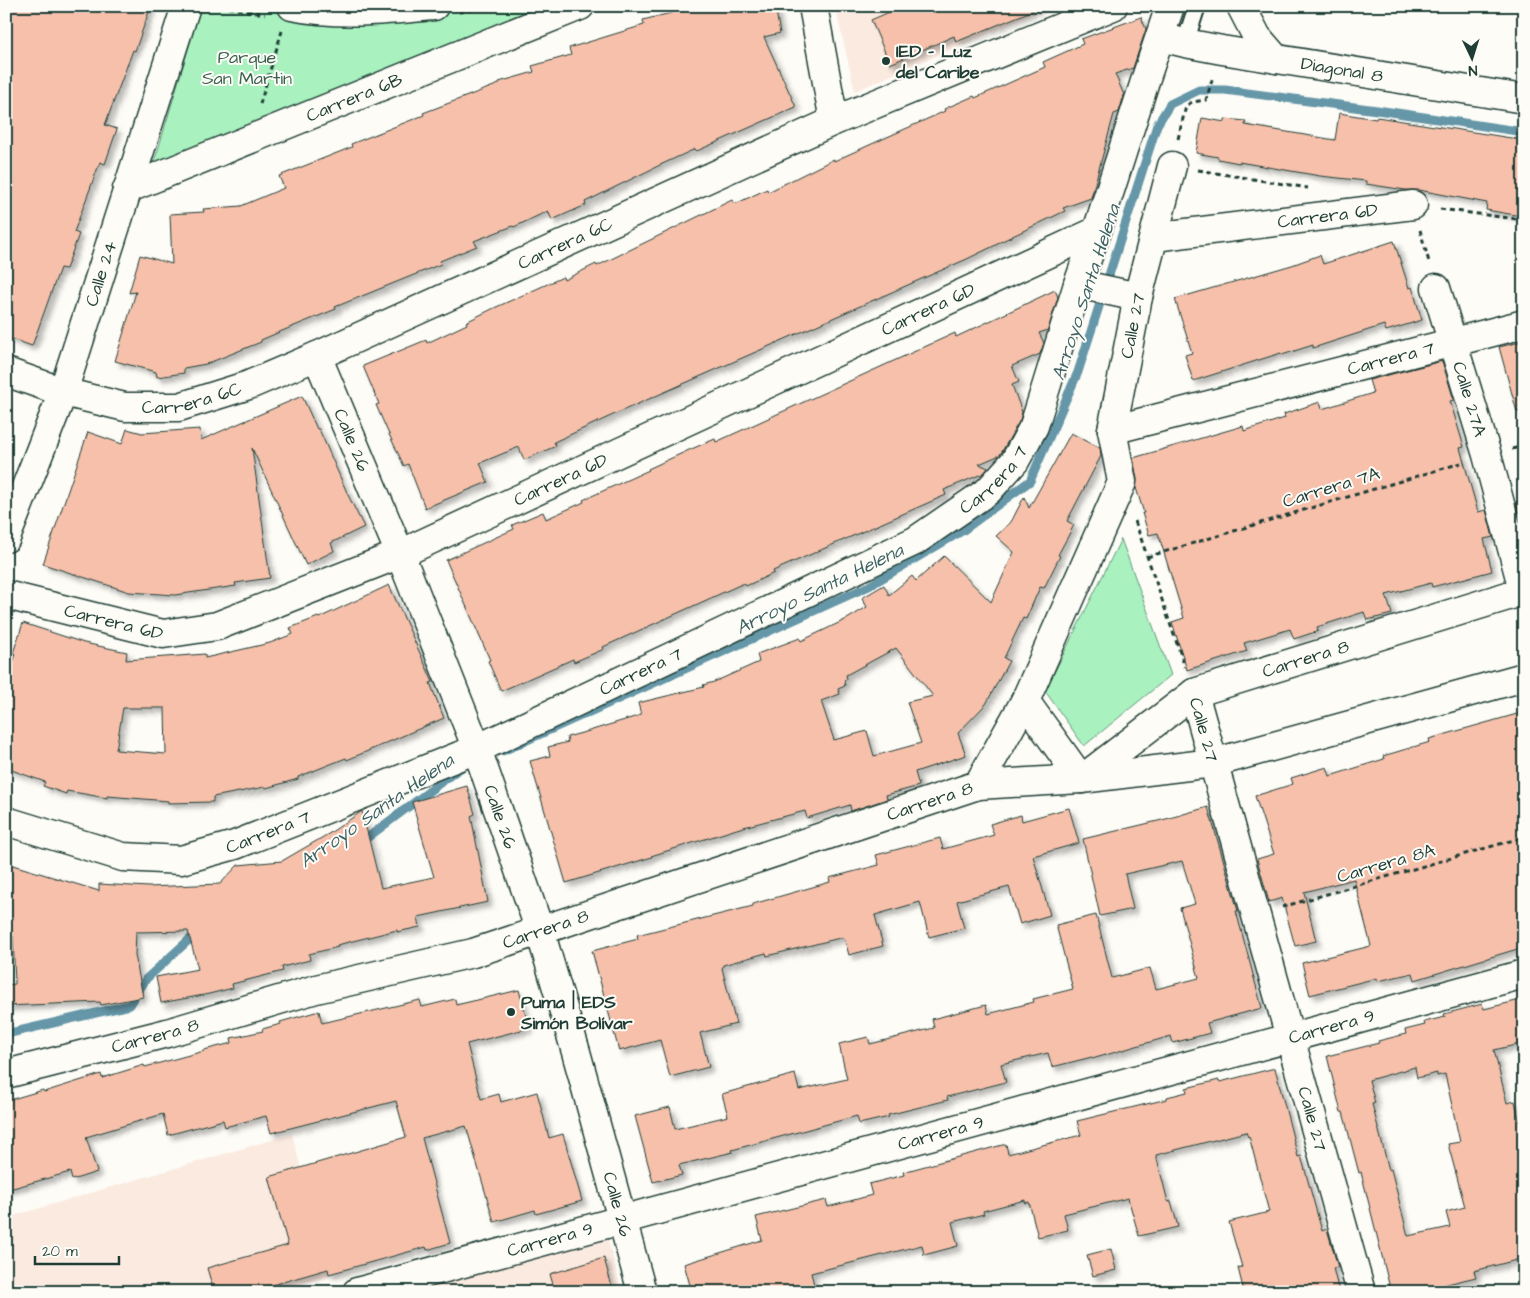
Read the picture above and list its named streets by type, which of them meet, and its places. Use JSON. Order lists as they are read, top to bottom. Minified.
{"streets":{"street":["Diagonal 8","Carrera 6B","Carrera 6D","Carrera 6C","Calle 24","Calle 27","Carrera 7","Calle 27A","Calle 26","Carrera 8","Carrera 9"],"path":["Carrera 7A","Carrera 8A"]},"crossings":[["Carrera 6B","Calle 24"],["Carrera 6D","Calle 27"],["Carrera 6D","Carrera 7"],["Carrera 6D","Calle 26"],["Carrera 6C","Calle 24"],["Carrera 6C","Calle 26"],["Calle 27","Carrera 7"],["Calle 27","Carrera 7A"],["Calle 27","Carrera 8"],["Calle 27","Carrera 8A"],["Calle 27","Carrera 9"],["Carrera 7","Calle 27A"],["Carrera 7","Calle 26"],["Calle 27A","Carrera 7A"],["Calle 27A","Carrera 8"],["Calle 26","Carrera 8"],["Calle 26","Carrera 9"]],"water":["Arroyo Santa Helena"],"parks":["Parque San Martin"],"places":["IED - Luz del Caribe","Puma | EDS Simón Bolívar"],"scale_bar":"20 m","north":"bottom"}
